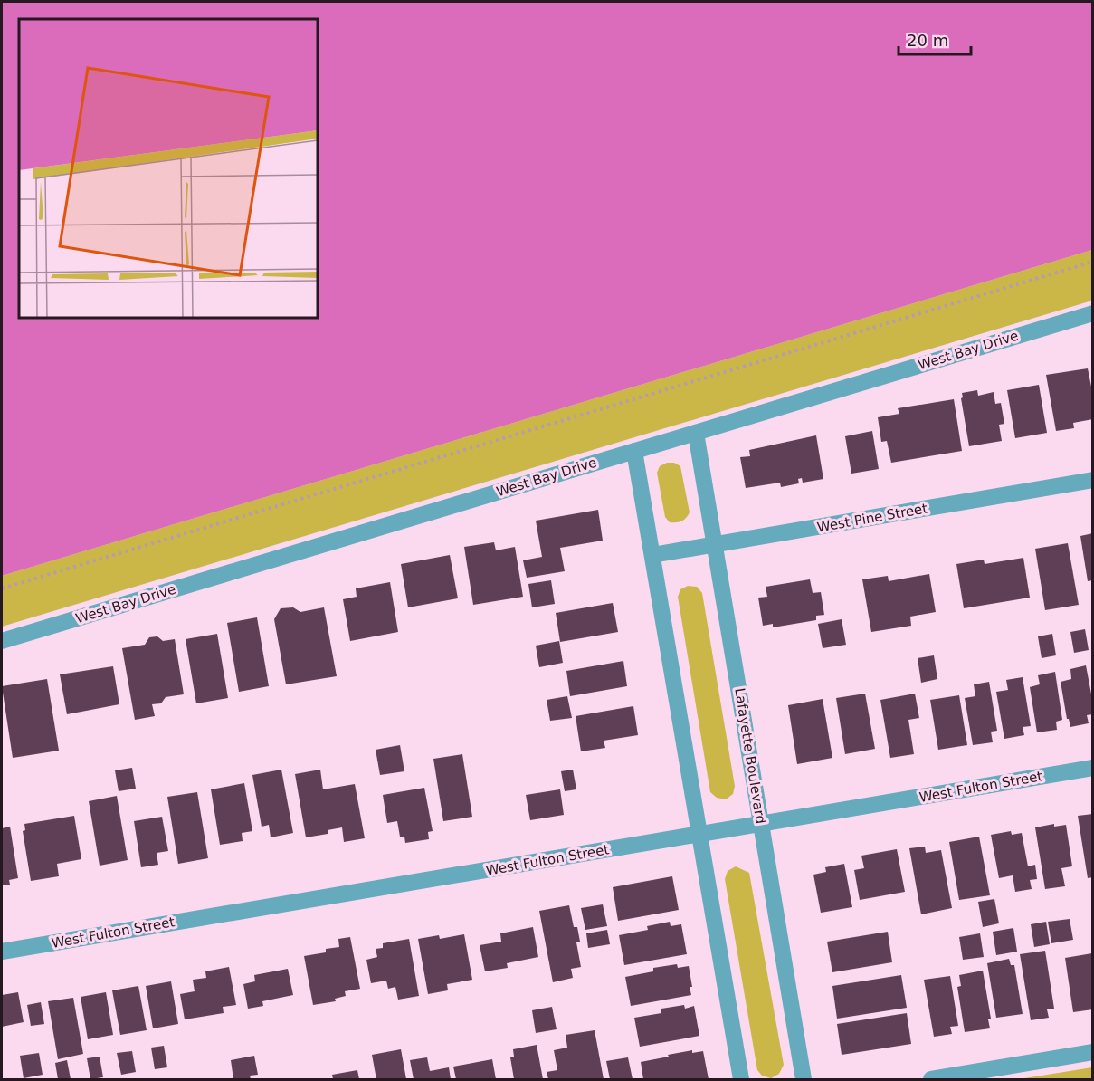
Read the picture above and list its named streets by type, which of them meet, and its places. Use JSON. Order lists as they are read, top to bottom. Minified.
{"streets":{"street":["West Bay Drive","West Pine Street","Lafayette Boulevard","West Fulton Street"]},"crossings":[["West Bay Drive","Lafayette Boulevard"],["West Pine Street","Lafayette Boulevard"],["Lafayette Boulevard","West Fulton Street"]],"scale_bar":"20 m"}
